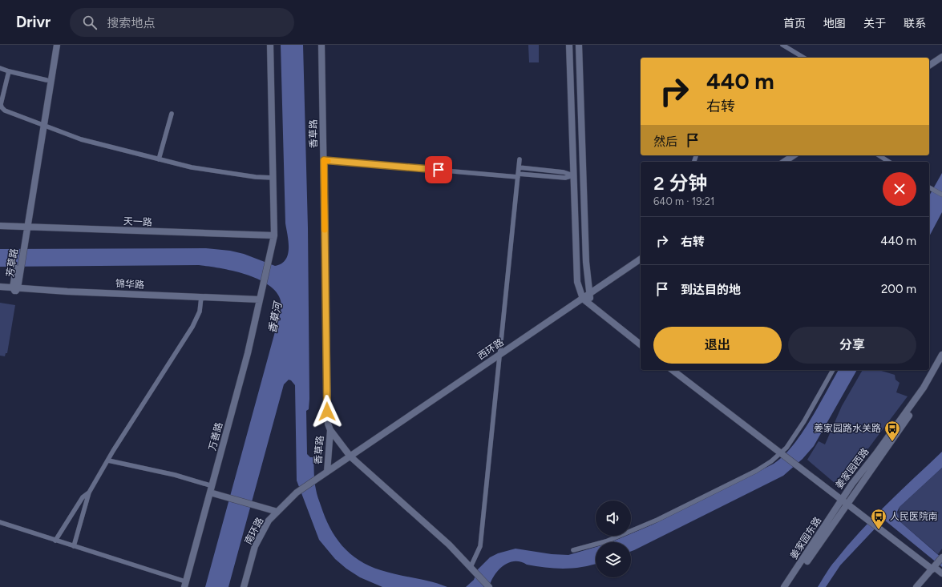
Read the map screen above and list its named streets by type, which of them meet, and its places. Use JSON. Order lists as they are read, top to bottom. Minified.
{"streets":{"street":["香草路","天一路","芳草路","锦华路","西环路","万善路","姜家园西路","南环路","姜家园东路"]},"crossings":[["香草路","南环路"],["天一路","芳草路"],["天一路","万善路"],["芳草路","锦华路"],["锦华路","万善路"],["姜家园西路","姜家园东路"]],"water":["香草河"],"places":{"bus stop":["姜家园路水关路","人民医院南"]},"page":{"header":"Drivr","search":"搜索地点","nav":["首页","地图","关于","联系"],"turn":["440 m","右转"],"then":"然后","heading":["2 分钟","640 m · 19:21"],"list":[{"name":"右转","value":"440 m"},{"name":"到达目的地","value":"200 m"}],"buttons":["退出","分享"]}}
